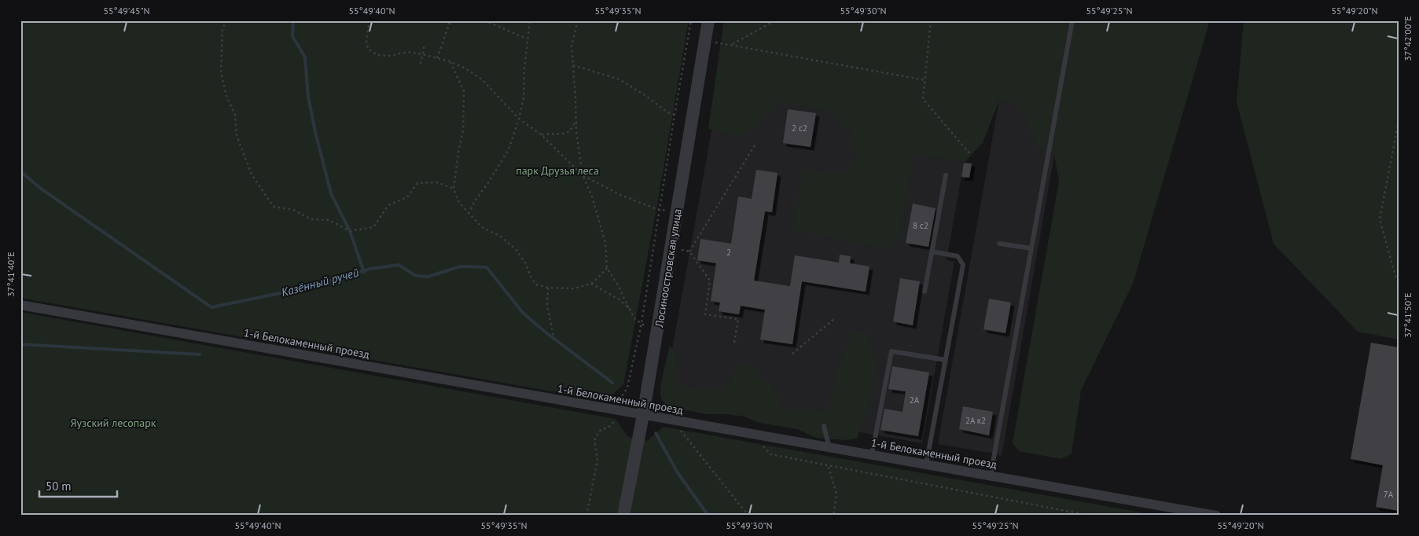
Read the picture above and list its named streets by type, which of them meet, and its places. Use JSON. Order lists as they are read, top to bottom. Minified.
{"streets":{"street":["Лосиноостровская улица","1-й Белокаменный проезд"]},"crossings":[["Лосиноостровская улица","1-й Белокаменный проезд"]],"water":["Казённый ручей"],"parks":["парк Друзья леса","Яузский лесопарк"],"house_numbers":["2 с2","8 с2","2","2А","2А к2","7А"],"scale_bar":"50 m","coordinates":["55°49'45\"N","55°49'40\"N","55°49'35\"N","55°49'30\"N","55°49'25\"N","55°49'20\"N","37°42'00\"E","37°41'40\"E","37°41'50\"E"]}
